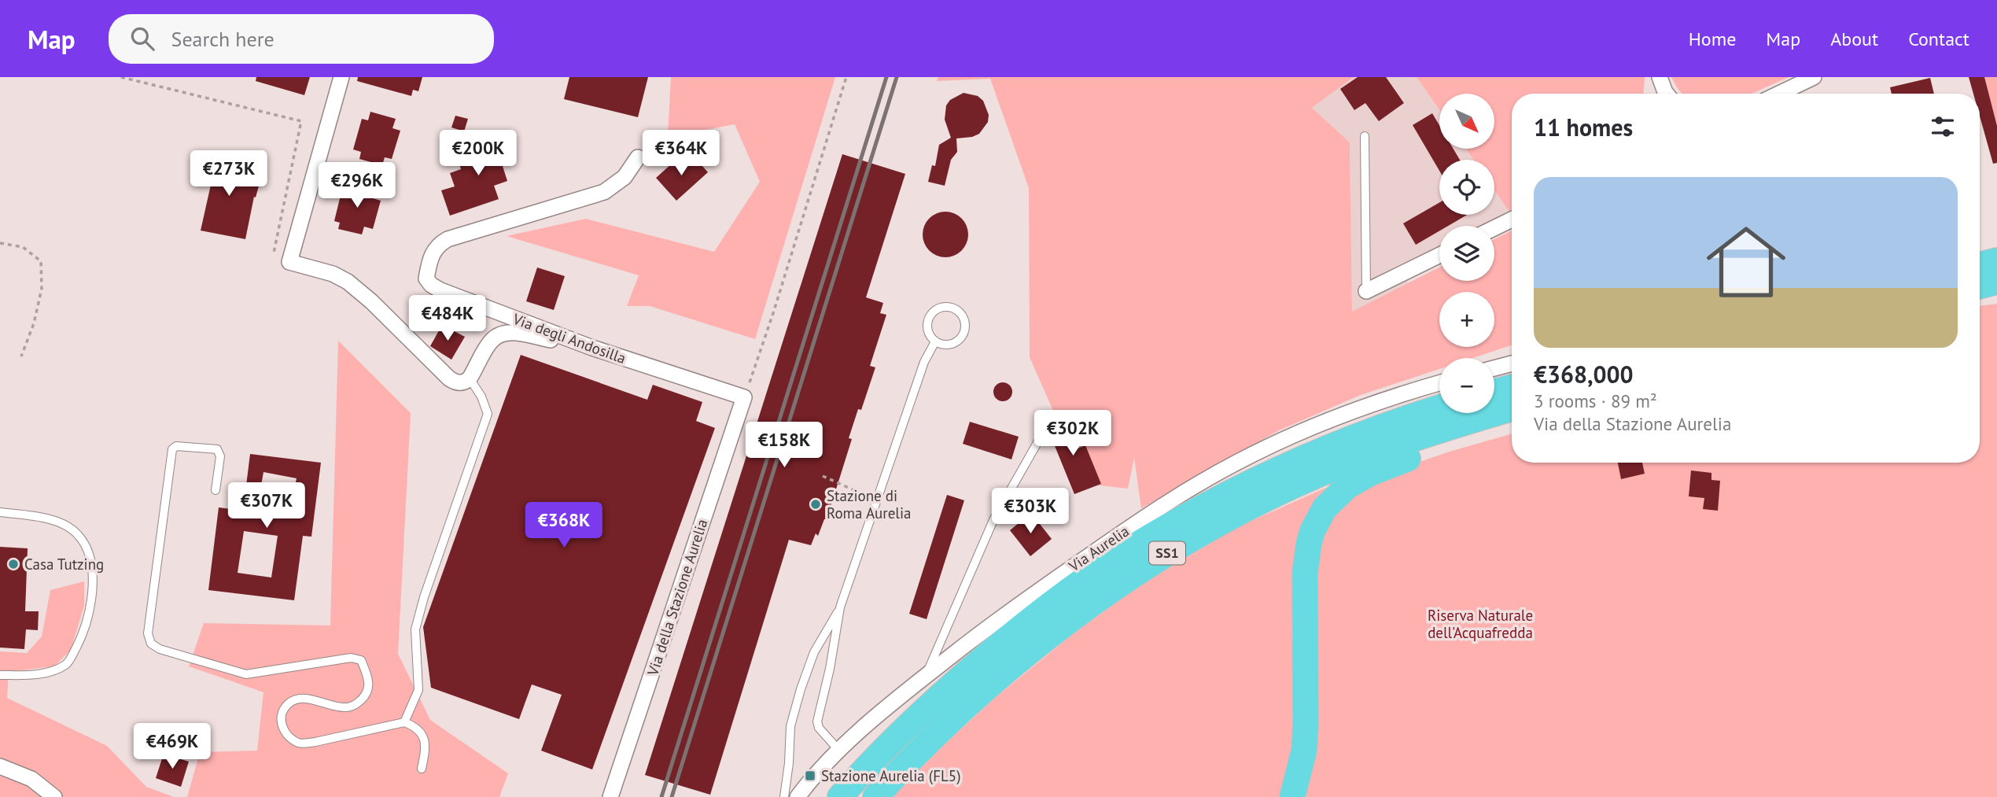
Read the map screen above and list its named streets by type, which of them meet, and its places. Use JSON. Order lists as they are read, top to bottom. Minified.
{"streets":{"highway":["Via Aurelia","SS1"],"street":["Via degli Andosilla","Via della Stazione Aurelia"]},"crossings":[["Via degli Andosilla","Via della Stazione Aurelia"]],"parks":["Riserva Naturale dell'Acquafredda"],"places":{"other":["Stazione di Roma Aurelia","Casa Tutzing"],"transit":["Stazione Aurelia (FL5)"]},"north":"bottom right","page":{"header":"Map","search":"Search here","nav":["Home","Map","About","Contact"],"map_buttons":["+","−"],"heading":"11 homes","price":["€200K","€364K","€273K","€296K","€484K","€302K","€158K","€307K","€303K","€368K","€469K"],"list":[{"name":"€368,000","note":"3 rooms · 89 m² · Via della Stazione Aurelia"}]}}
